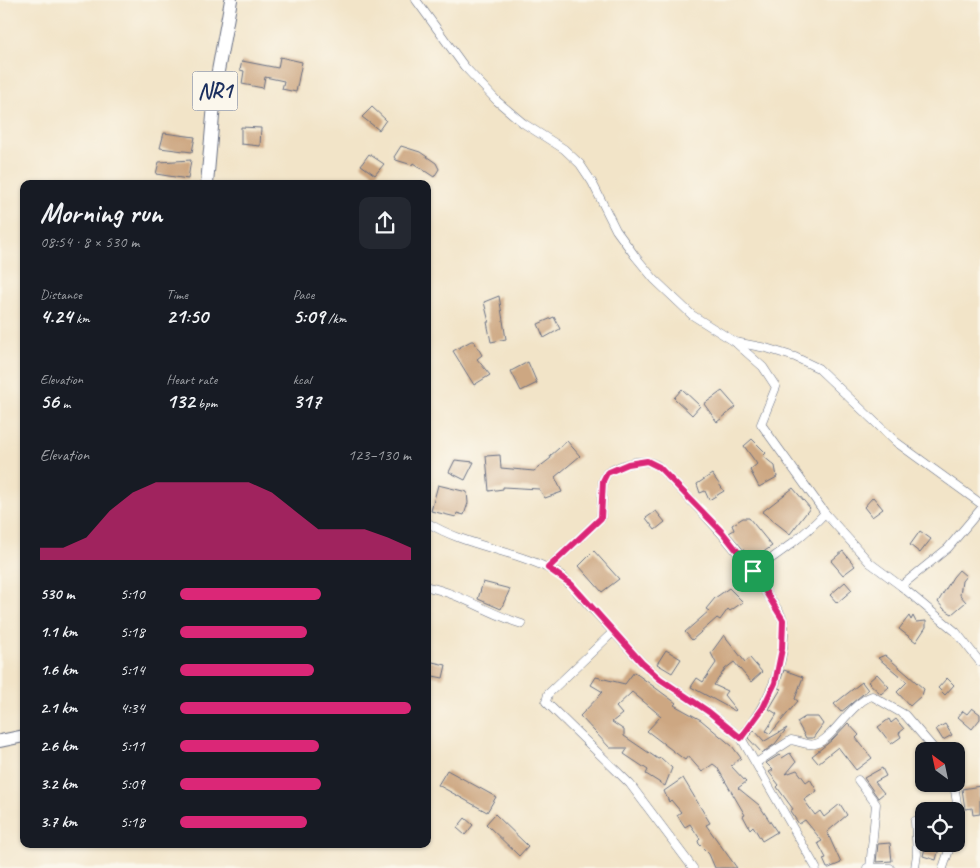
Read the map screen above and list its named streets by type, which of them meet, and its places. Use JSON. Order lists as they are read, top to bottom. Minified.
{"streets":{"highway":["NR1"]},"north":"top left","page":{"heading":["Morning run","08:54 · 8 × 530 m"],"stats":[["Distance","4.24 km"],["Time","21:50"],["Pace","5:09 /km"],["Elevation","56 m"],["Heart rate","132 bpm"],["kcal","317"]],"chart":["Elevation","123–130 m"],"list":[{"name":"530 m","note":"5:10"},{"name":"1.1 km","note":"5:18"},{"name":"1.6 km","note":"5:14"},{"name":"2.1 km","note":"4:34"},{"name":"2.6 km","note":"5:11"},{"name":"3.2 km","note":"5:09"},{"name":"3.7 km","note":"5:18"}]}}
